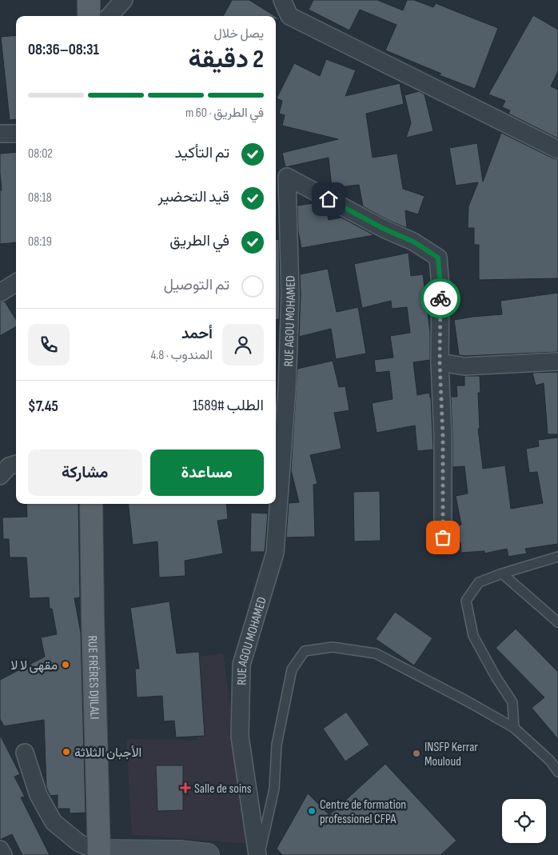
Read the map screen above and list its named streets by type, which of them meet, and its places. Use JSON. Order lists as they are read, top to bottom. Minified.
{"streets":{"main road":["RUE FRÈRES DJILALI"],"street":["RUE AGOU MOHAMED"]},"places":{"other":["مقهى لا لا","الأجبان الثلاثة","INSFP Kerrar Mouloud","Centre de formation professionel CFPA"],"health":["Salle de soins"]},"page":{"heading":["2 دقيقة","يصل خلال","08:31–08:36"],"panel":["أحمد","المندوب · 4.8","الطلب #1589","$7.45"],"bar":"في الطريق · 60 m","list":[["تم التأكيد","08:02"],["قيد التحضير","08:18"],["في الطريق","08:19"],"تم التوصيل"],"buttons":["مساعدة","مشاركة"]}}
